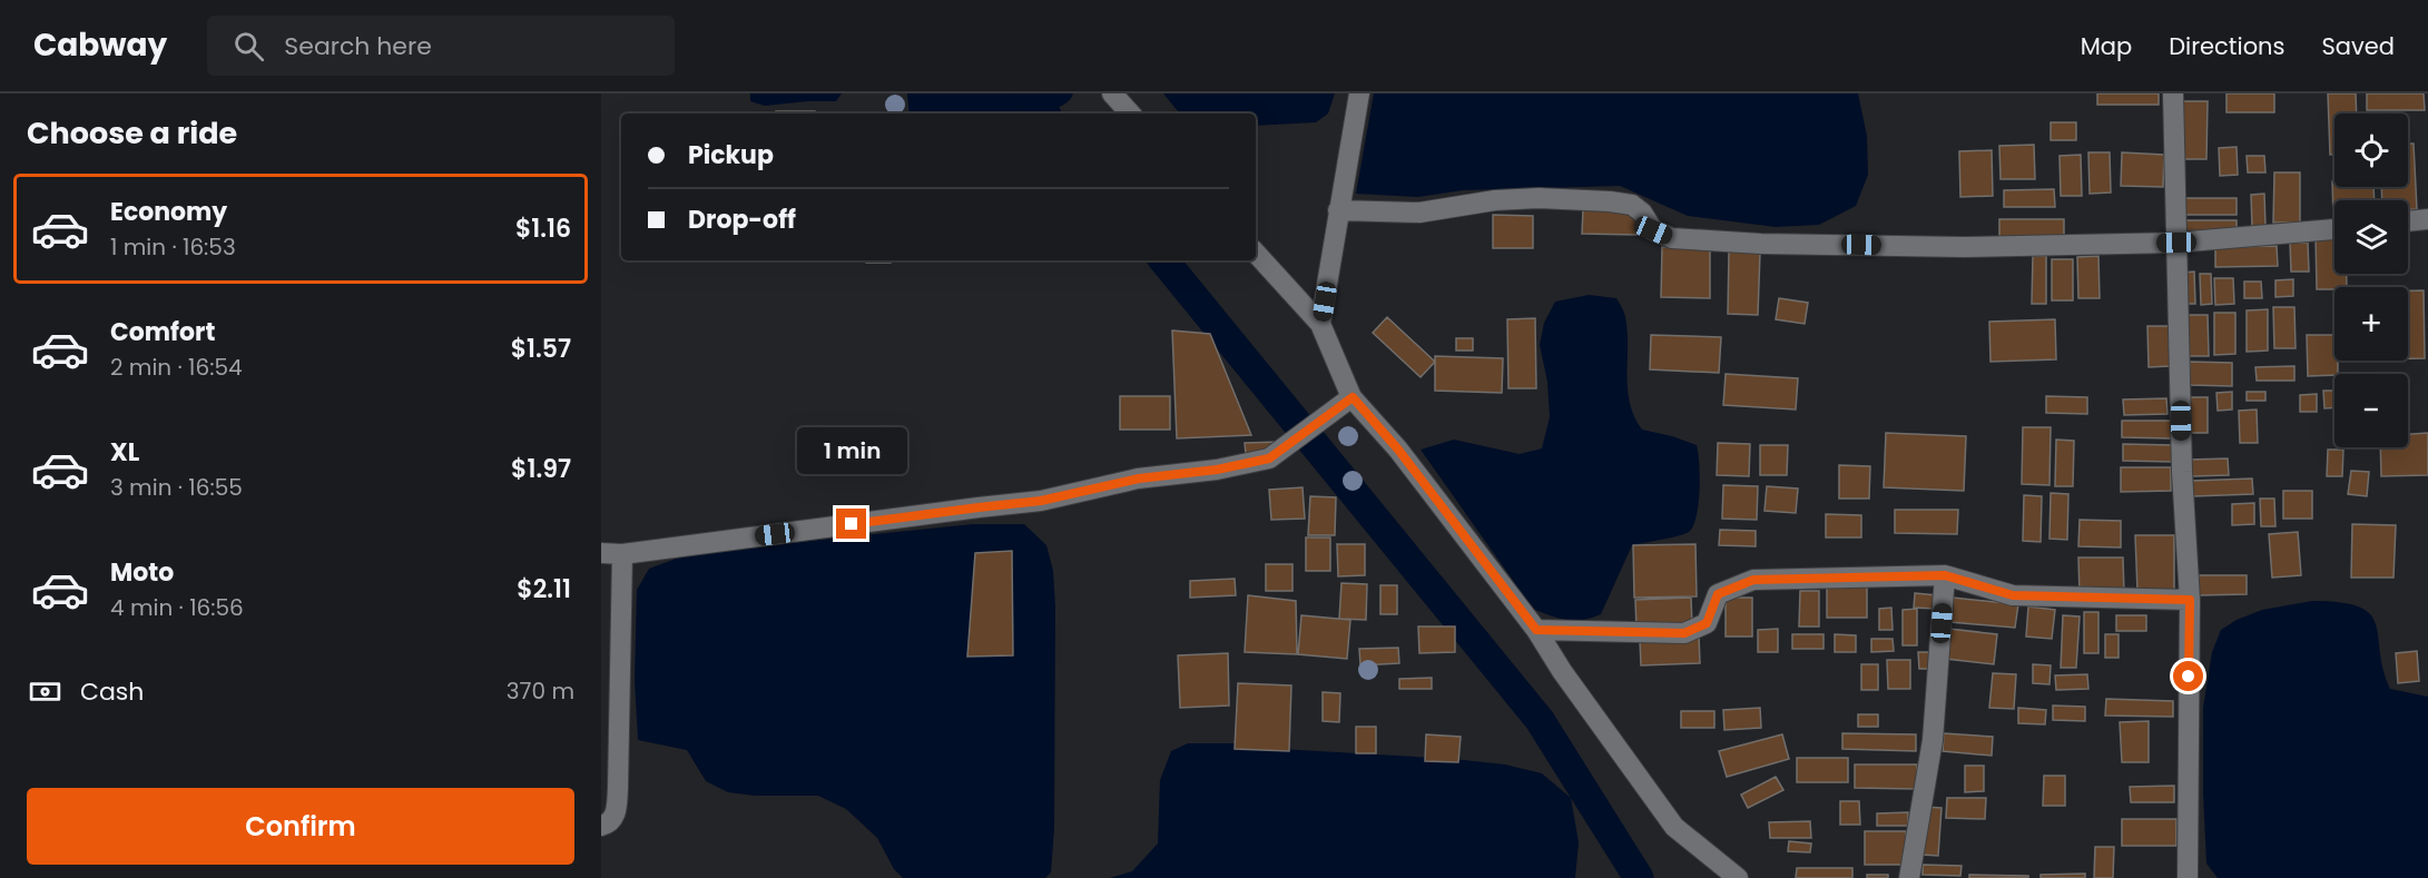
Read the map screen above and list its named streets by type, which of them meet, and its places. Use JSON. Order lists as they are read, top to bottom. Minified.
{"page":{"header":"Cabway","search":"Search here","nav":["Map","Directions","Saved"],"heading":"Choose a ride","map_buttons":["+","−"],"banner":["Pickup","Drop-off"],"list":[{"name":"Economy","note":"1 min · 16:53","value":"$1.16"},{"name":"Comfort","note":"2 min · 16:54","value":"$1.57"},{"name":"XL","note":"3 min · 16:55","value":"$1.97"},{"name":"Moto","note":"4 min · 16:56","value":"$2.11"}],"bubble":"1 min","pay":["Cash","370 m"],"buttons":"Confirm"}}
